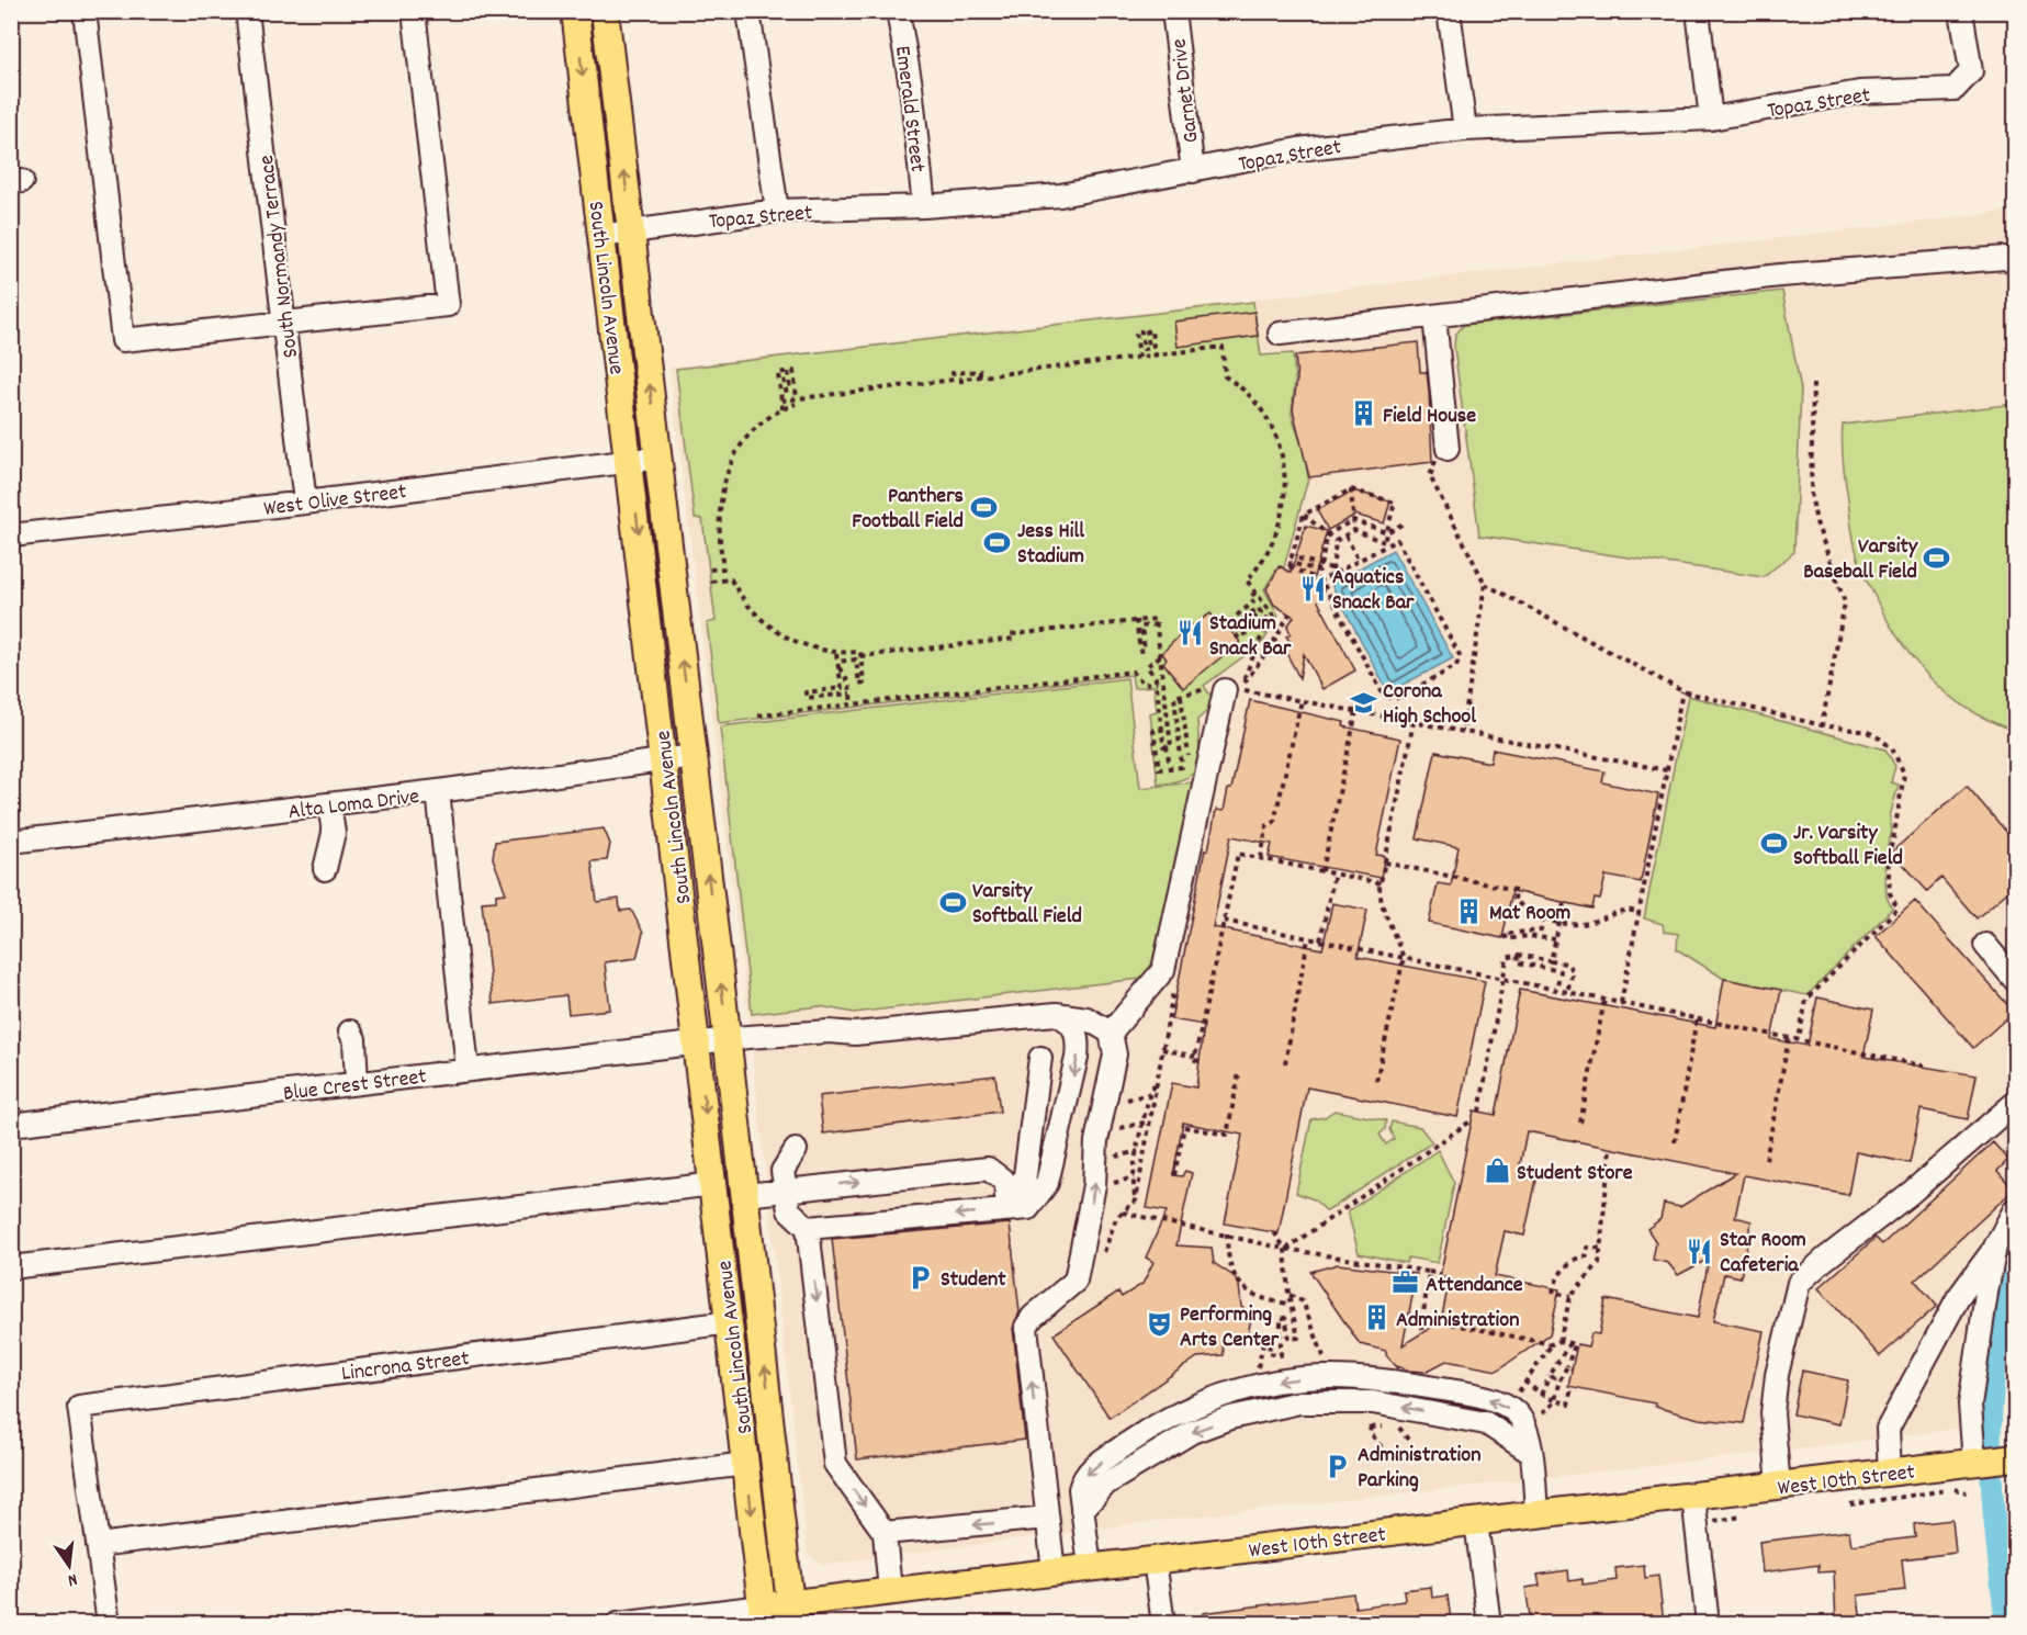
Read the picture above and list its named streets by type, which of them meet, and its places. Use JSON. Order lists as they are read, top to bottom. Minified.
{"streets":{"main road":["South Lincoln Avenue","West 10th Street"],"street":["Garnet Drive","Topaz Street","Emerald Street","South Normandy Terrace","West Olive Street","Alta Loma Drive","Blue Crest Street","Lincrona Street"]},"crossings":[["Garnet Drive","Topaz Street"],["Topaz Street","Emerald Street"],["Topaz Street","South Lincoln Avenue"],["South Normandy Terrace","West Olive Street"],["South Lincoln Avenue","West Olive Street"],["South Lincoln Avenue","Alta Loma Drive"],["South Lincoln Avenue","Blue Crest Street"],["South Lincoln Avenue","Lincrona Street"],["South Lincoln Avenue","West 10th Street"]],"places":{"building":["Field House","Mat Room","Administration"],"sports":["Panthers Football Field","Jess Hill Stadium","Varsity Baseball Field","Jr. Varsity Softball Field","Varsity Softball Field"],"restaurant":["Aquatics Snack Bar","Stadium Snack Bar","Star Room Cafeteria"],"school or university":["Corona High School"],"shop":["Student Store"],"parking":["Student","Administration Parking"],"office":["Attendance"],"theatre":["Performing Arts Center"]},"north":"bottom"}
